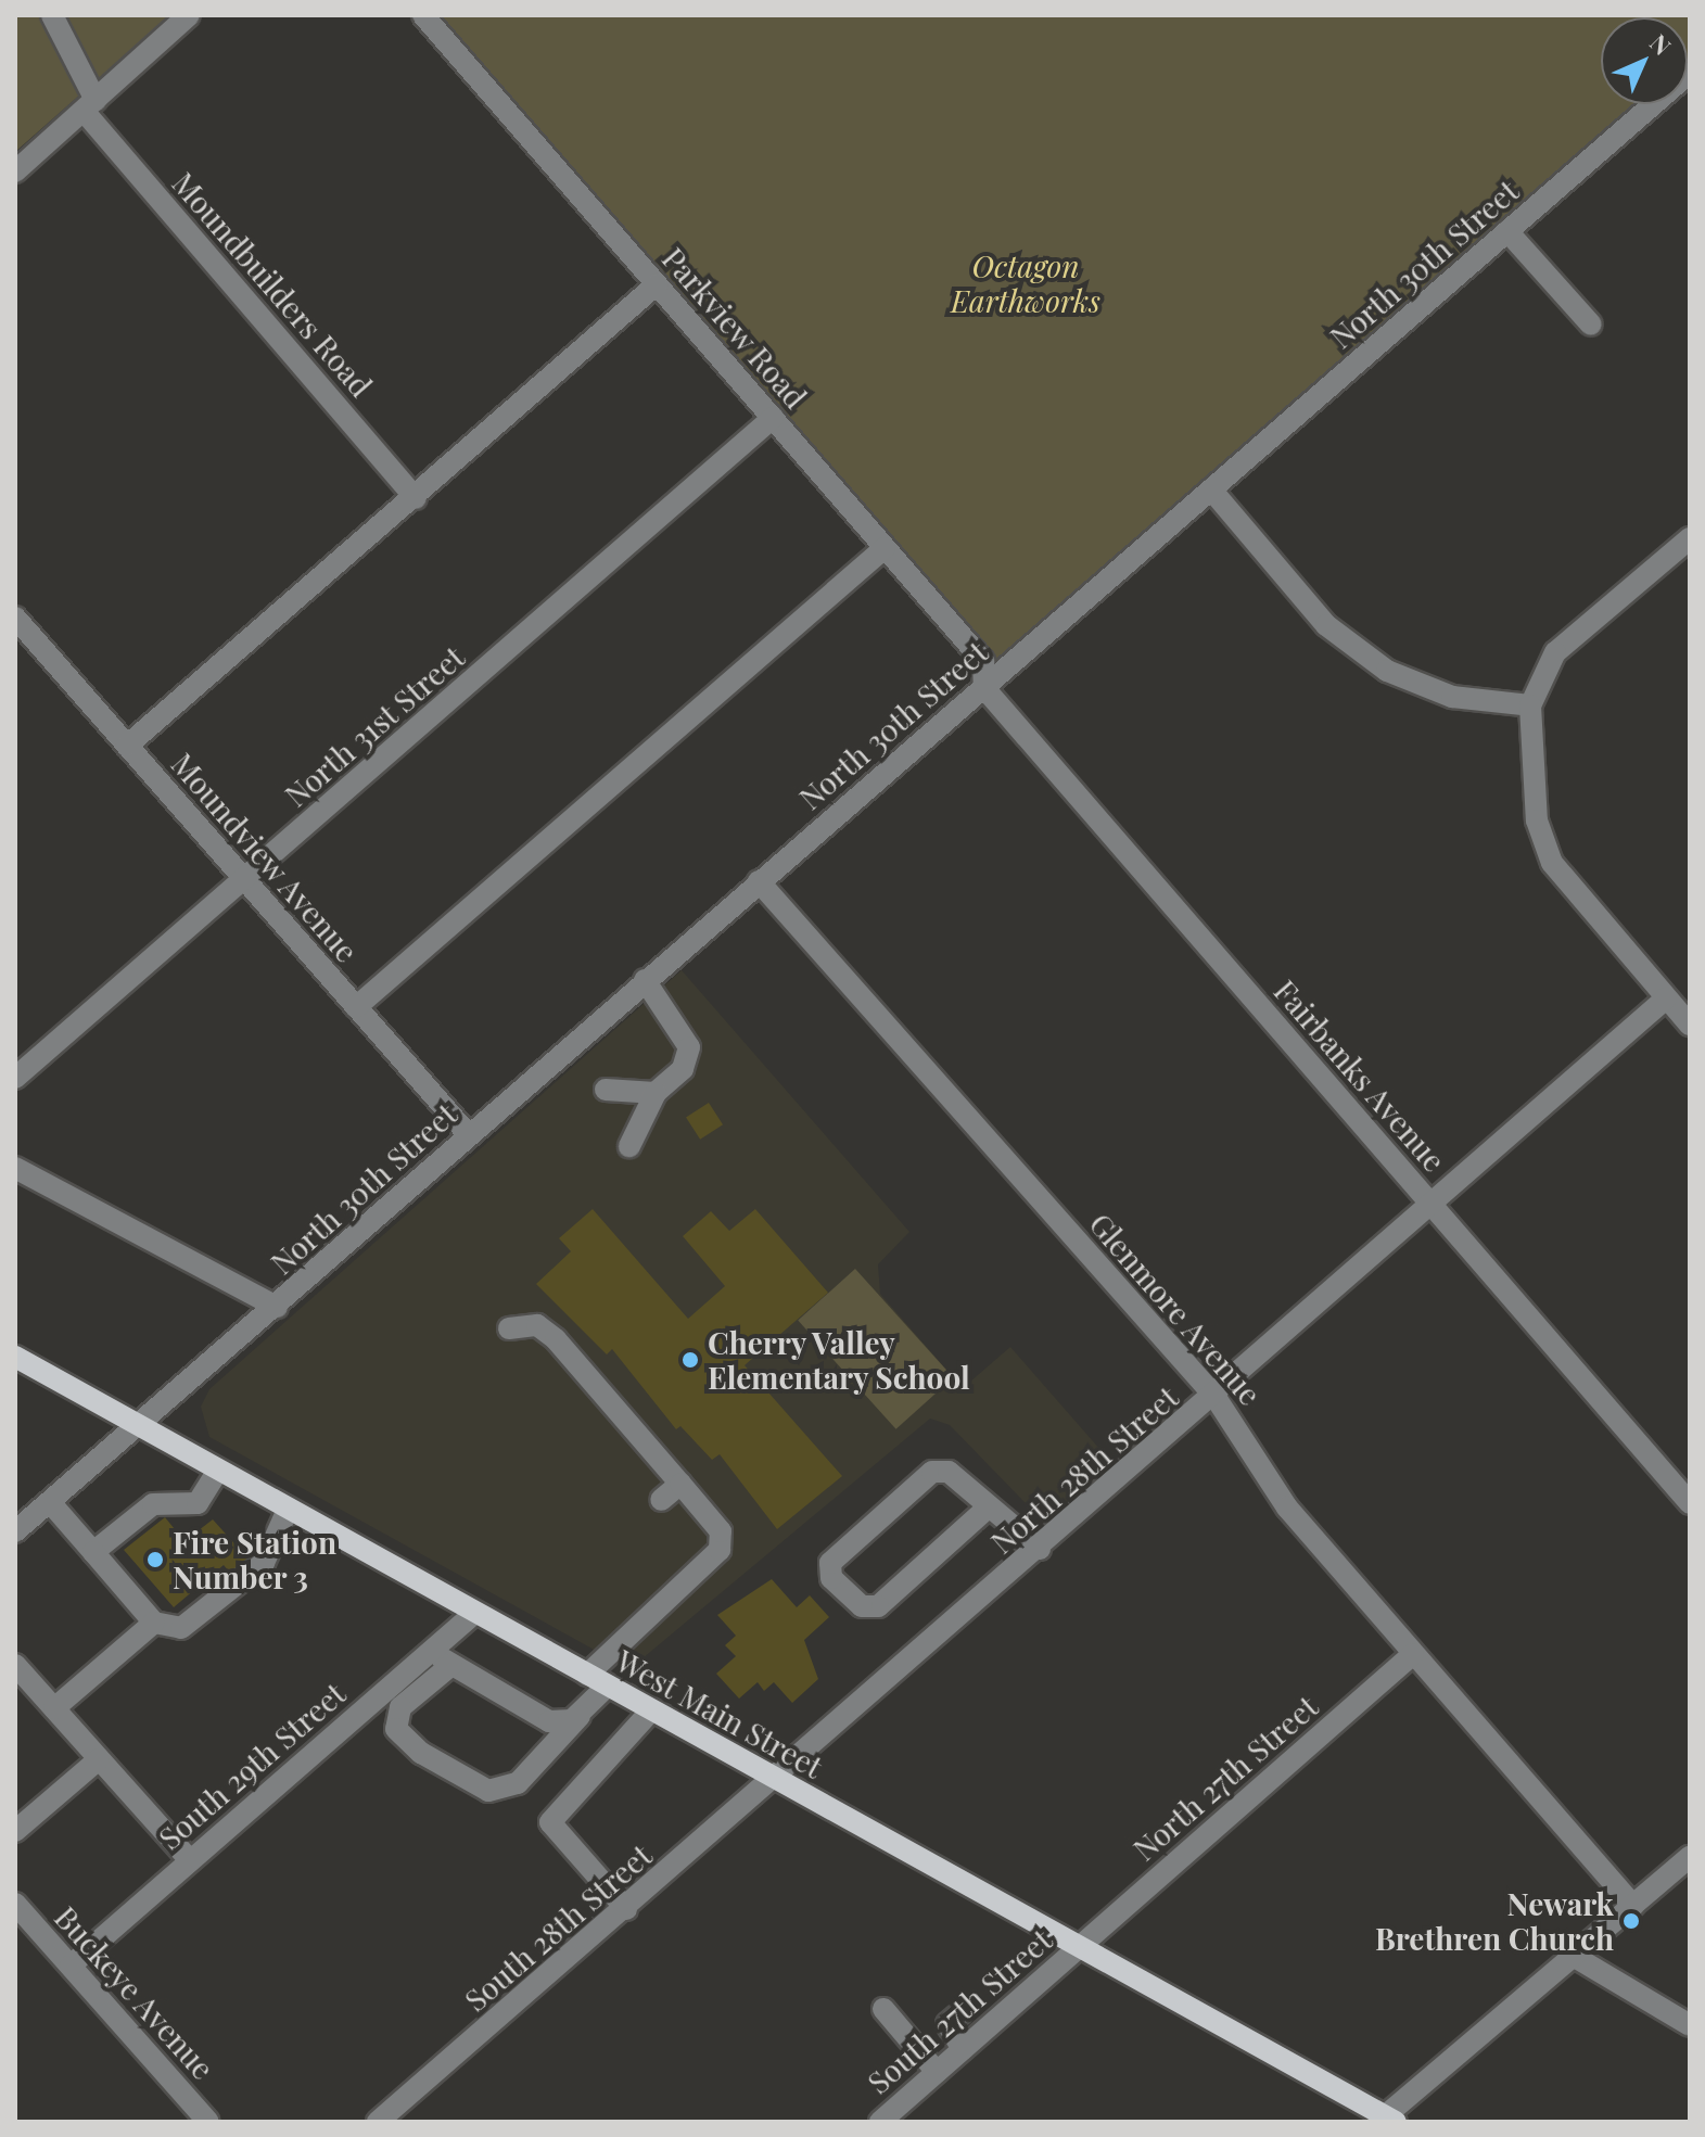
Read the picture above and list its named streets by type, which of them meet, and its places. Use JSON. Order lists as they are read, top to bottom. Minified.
{"streets":{"main road":["West Main Street"],"street":["North 30th Street","Moundbuilders Road","Parkview Road","North 31st Street","Moundview Avenue","Fairbanks Avenue","Glenmore Avenue","North 28th Street","South 29th Street","North 27th Street","South 28th Street","Buckeye Avenue","South 27th Street"]},"crossings":[["North 30th Street","Parkview Road"],["North 30th Street","Moundview Avenue"],["North 30th Street","Fairbanks Avenue"],["North 30th Street","Glenmore Avenue"],["North 30th Street","West Main Street"],["Parkview Road","North 31st Street"],["Parkview Road","Fairbanks Avenue"],["North 31st Street","Moundview Avenue"],["Fairbanks Avenue","North 28th Street"],["Glenmore Avenue","North 28th Street"],["Glenmore Avenue","North 27th Street"],["North 28th Street","West Main Street"],["North 28th Street","South 28th Street"],["West Main Street","South 29th Street"],["West Main Street","North 27th Street"],["West Main Street","South 28th Street"],["West Main Street","South 27th Street"],["South 29th Street","Buckeye Avenue"],["North 27th Street","South 27th Street"]],"parks":["Octagon Earthworks"],"places":["Cherry Valley Elementary School","Fire Station Number 3","Newark Brethren Church"],"north":"top right"}
